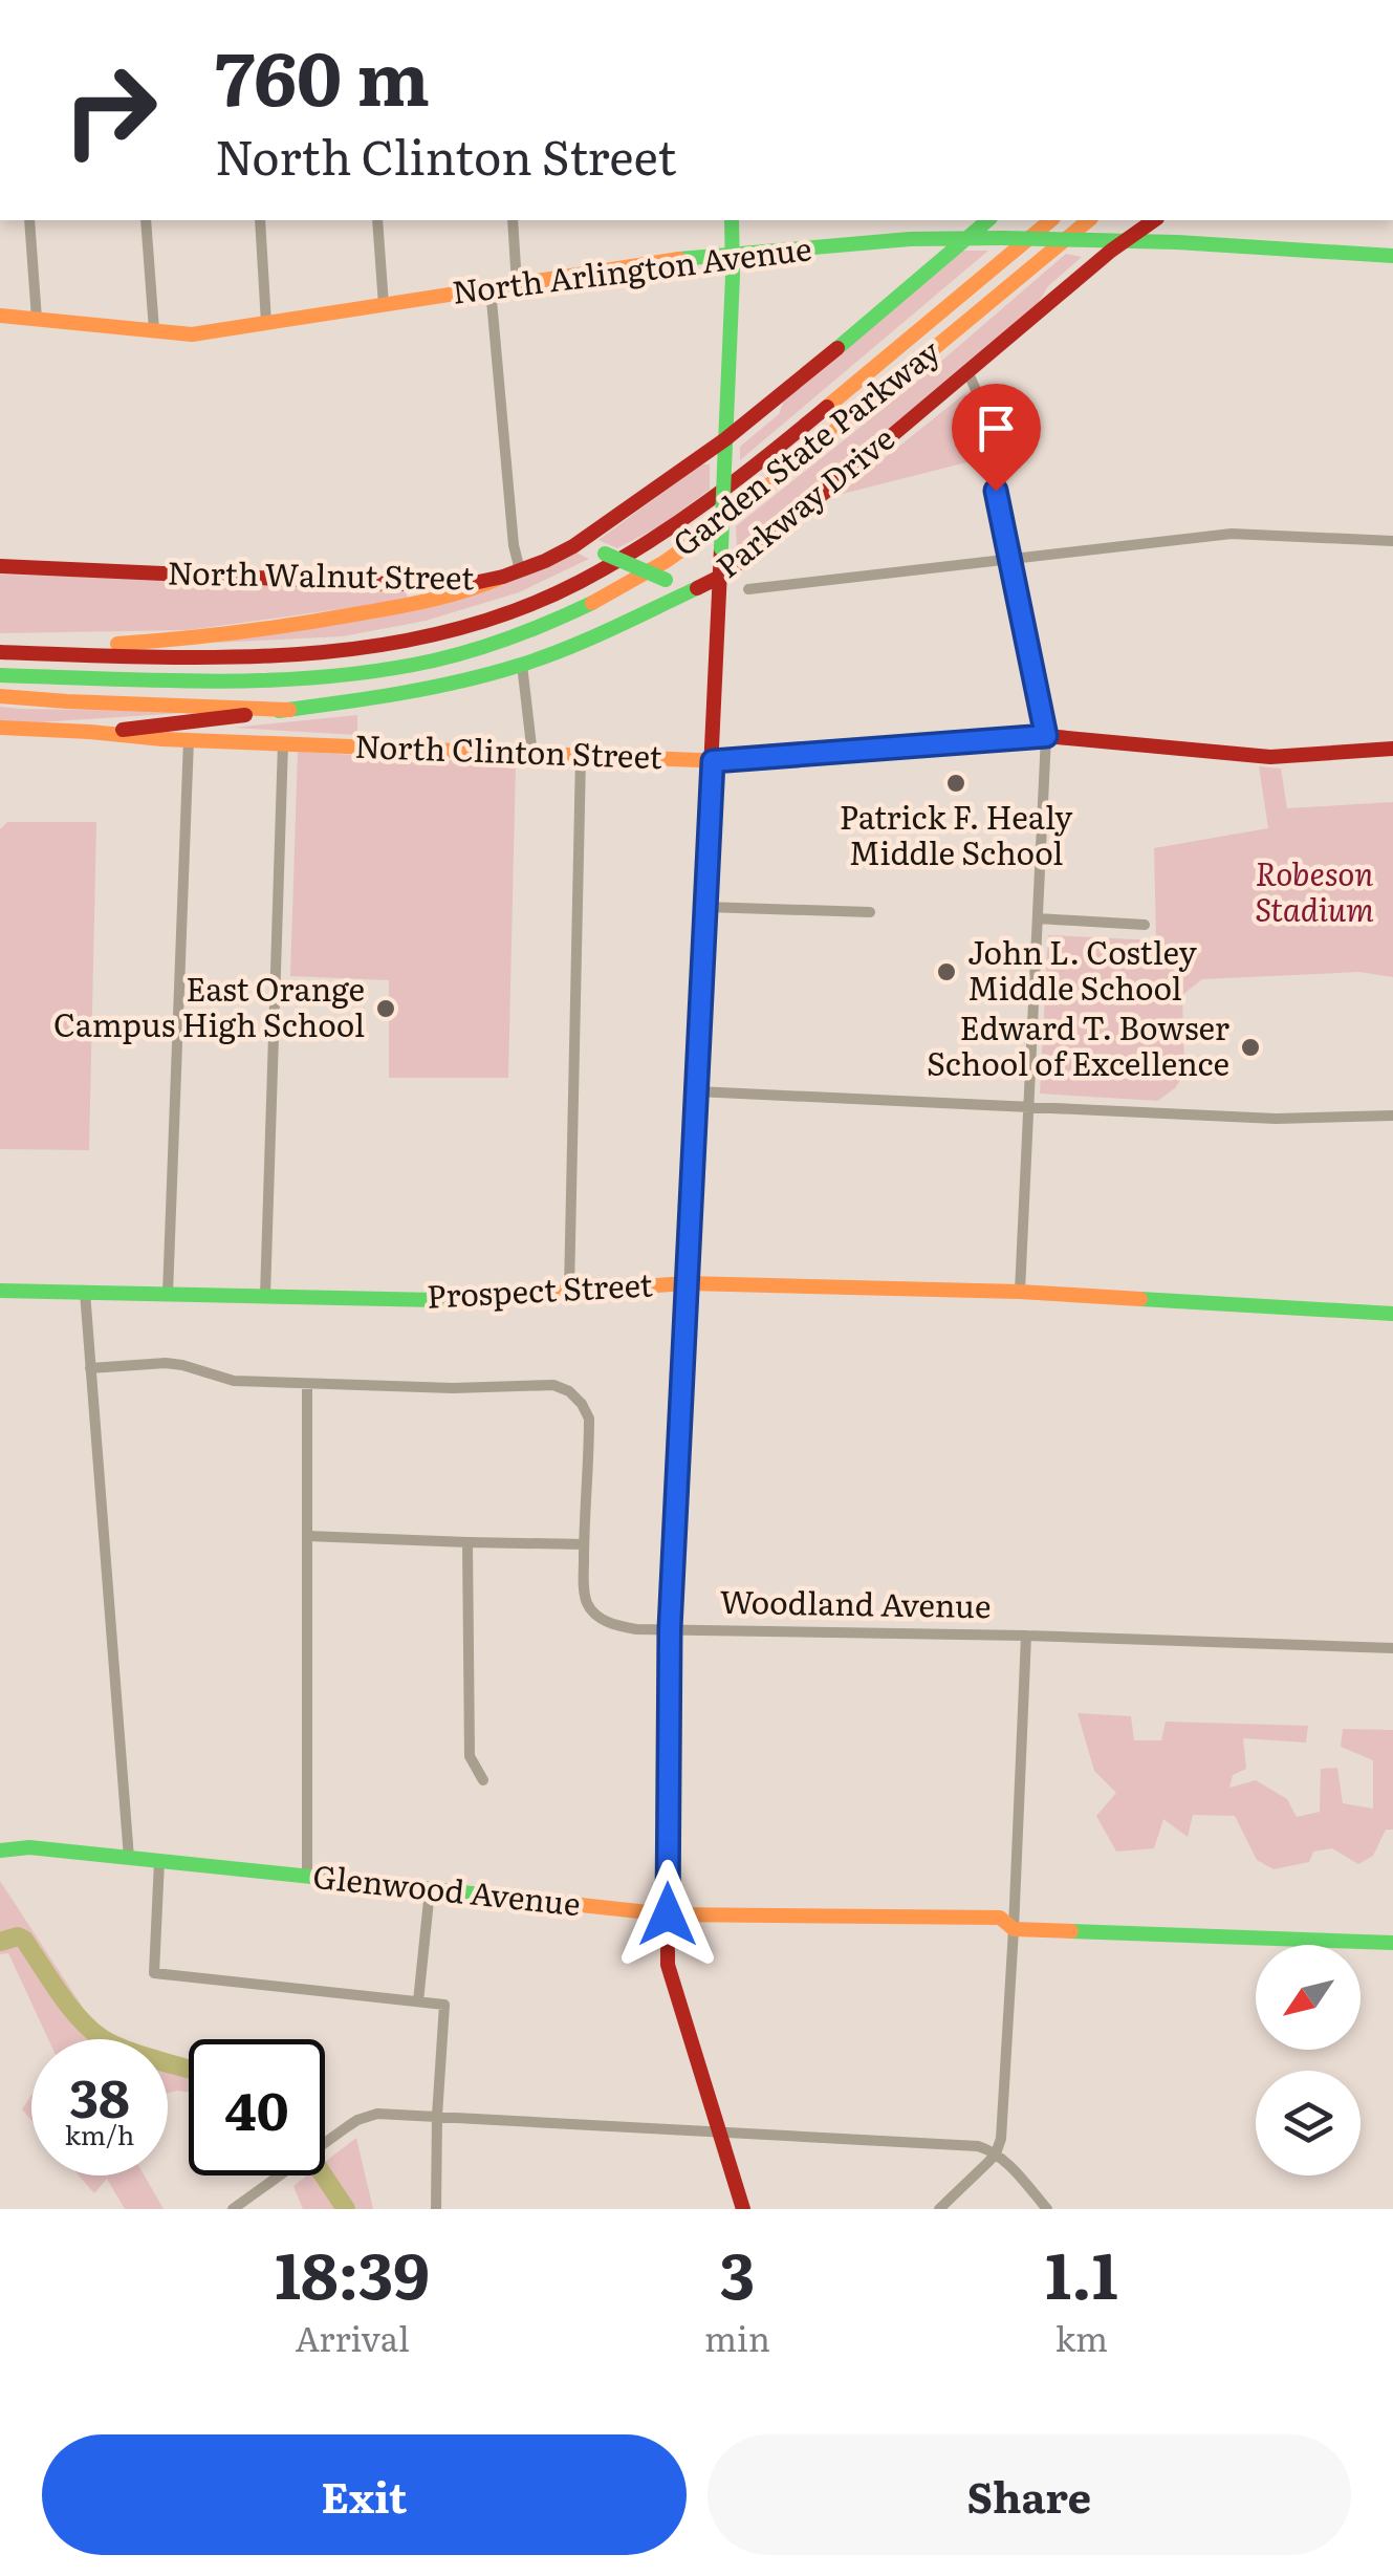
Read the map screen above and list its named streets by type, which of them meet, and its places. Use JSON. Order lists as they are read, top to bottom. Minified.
{"streets":{"main road":["North Arlington Avenue","Garden State Parkway","Parkway Drive","North Walnut Street","North Clinton Street","Prospect Street","Glenwood Avenue"],"street":["Woodland Avenue"]},"crossings":[["North Arlington Avenue","Parkway Drive"],["Parkway Drive","North Clinton Street"]],"parks":["Robeson Stadium"],"places":["Patrick F. Healy Middle School","John L. Costley Middle School","East Orange Campus High School","Edward T. Bowser School of Excellence"],"north":"bottom left","page":{"turn":["760 m","North Clinton Street"],"speed":"38 km/h","limit":"40","eta":["18:39","Arrival","3","min","1.1","km"],"buttons":["Exit","Share"]}}
